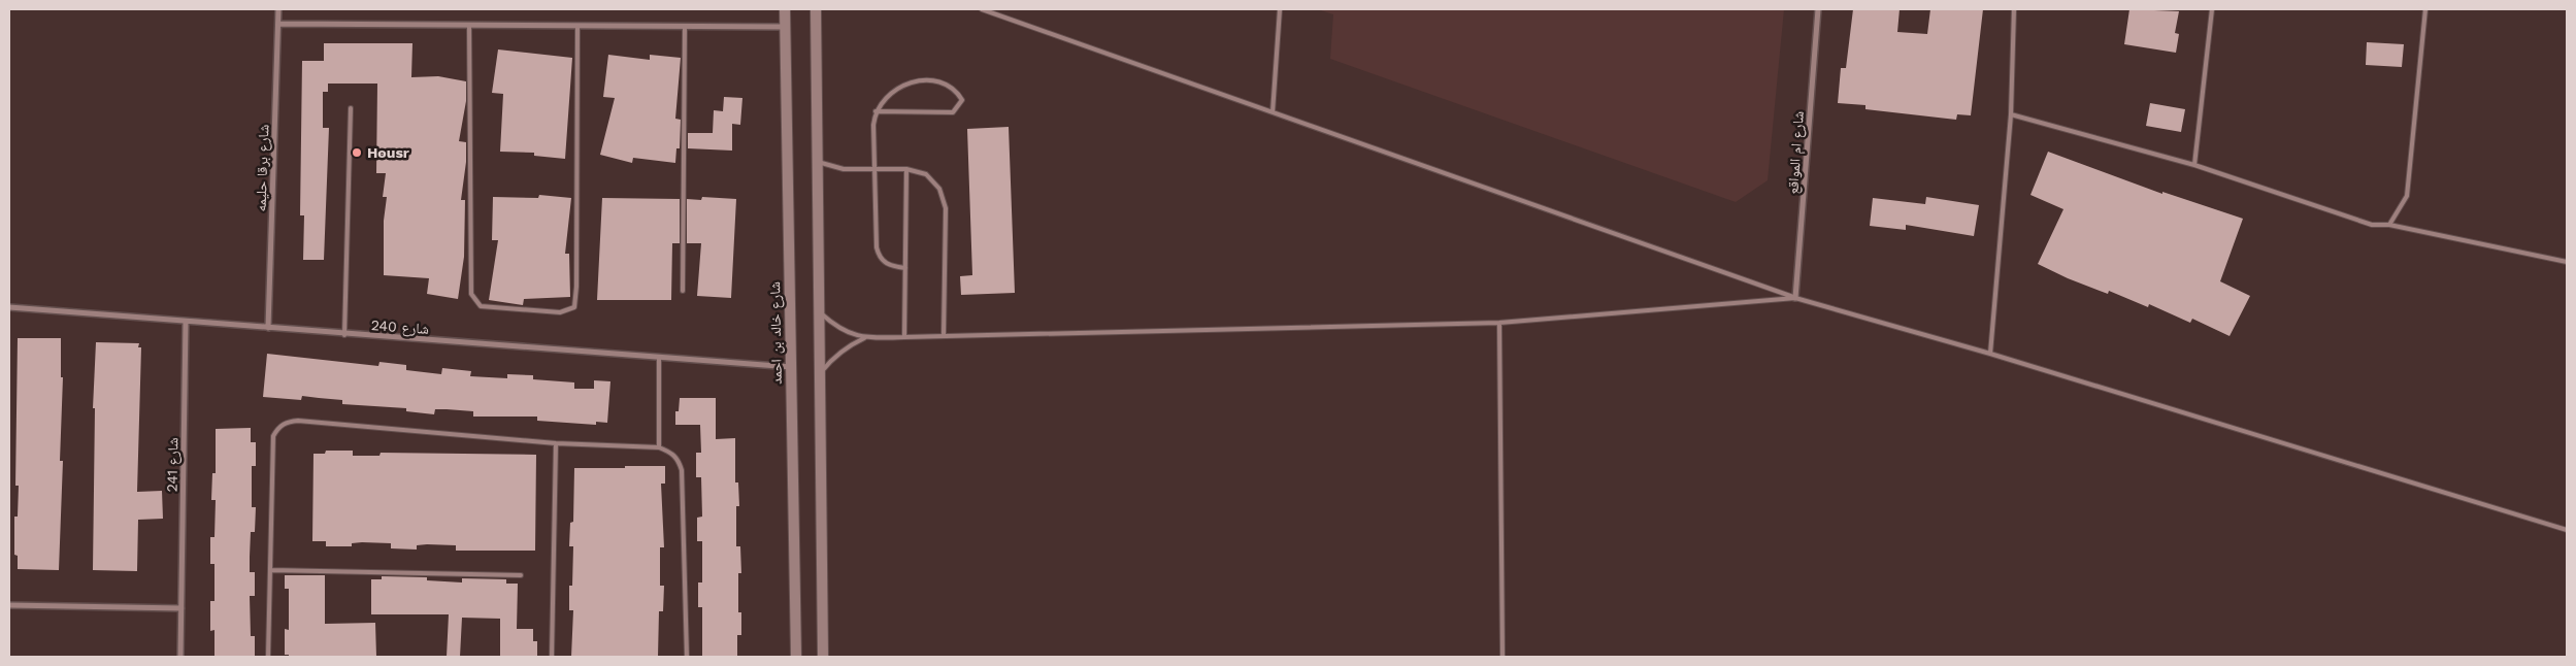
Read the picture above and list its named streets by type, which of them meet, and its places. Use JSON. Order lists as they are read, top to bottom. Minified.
{"streets":{"main road":["شارع خالد بن احمد"],"street":["شارع ام المواقع","شارع برقا حليمه","شارع 240","شارع 241"]},"crossings":[["شارع برقا حليمه","شارع 240"],["شارع 240","شارع خالد بن احمد"],["شارع 240","شارع 241"]],"places":["Housr"]}
